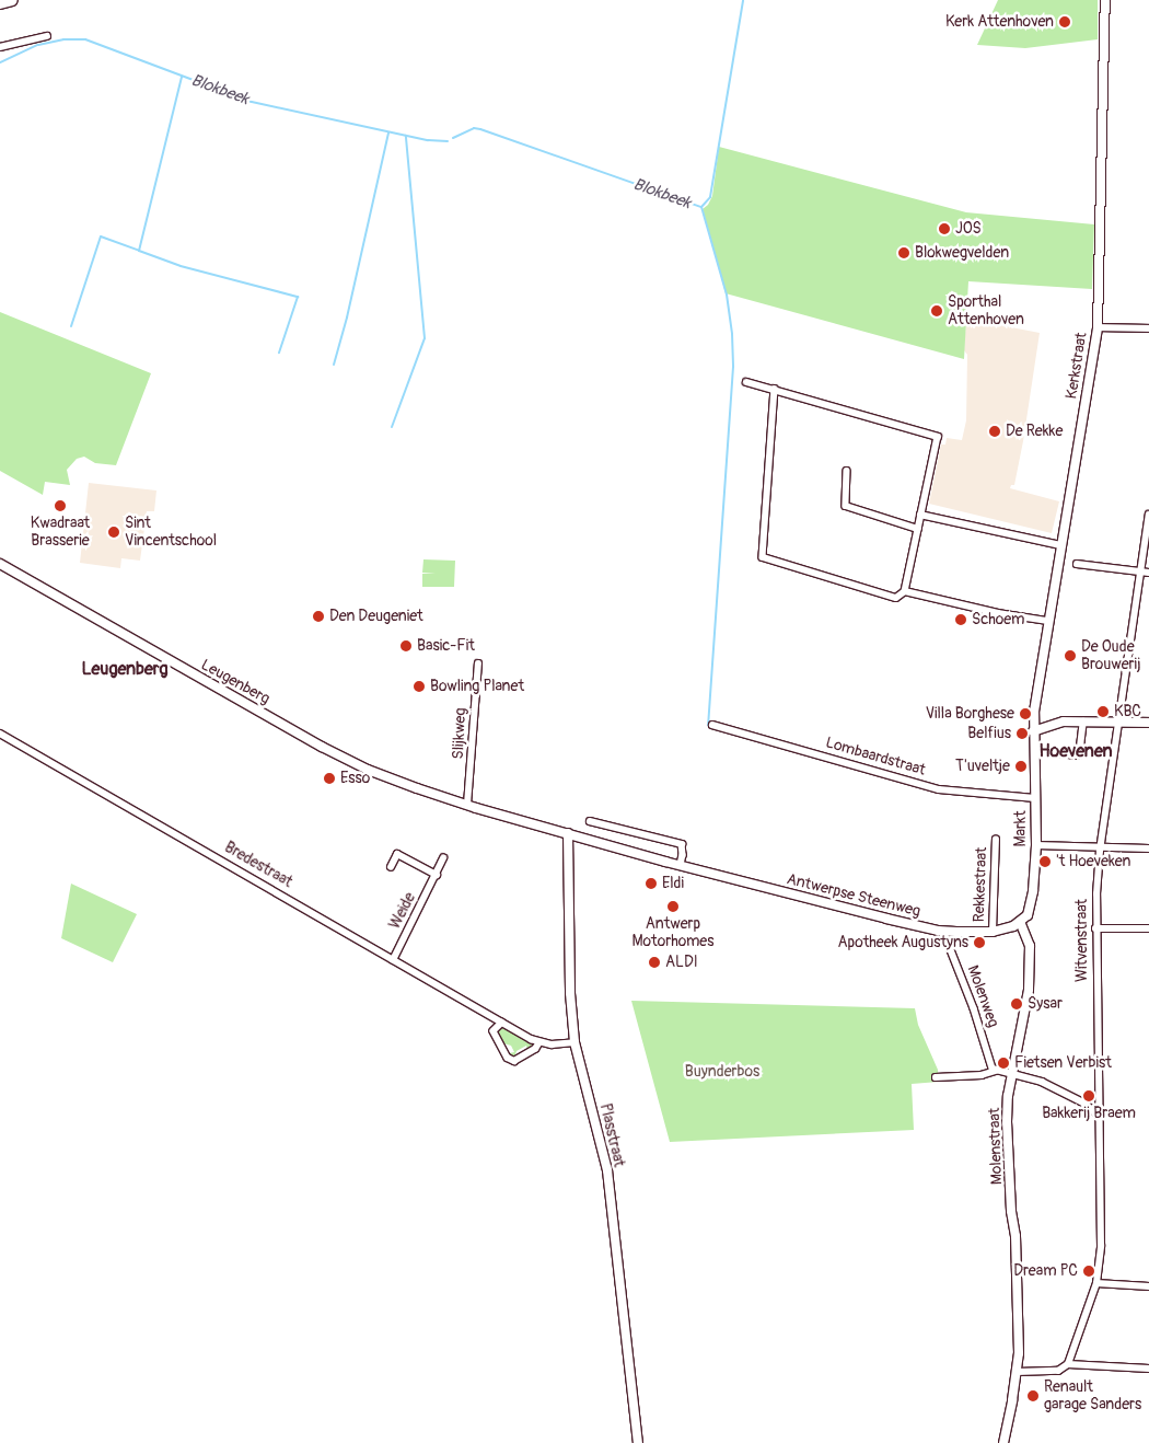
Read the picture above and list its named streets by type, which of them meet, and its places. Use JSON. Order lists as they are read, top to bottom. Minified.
{"streets":{"main road":["Kerkstraat","Leugenberg","Markt","Antwerpse Steenweg","Plasstraat","Molenstraat"],"street":["Slijkweg","Lombaardstraat","Bredestraat","Rekkestraat","Weide","Witvenstraat","Molenweg"]},"crossings":[["Kerkstraat","Markt"],["Leugenberg","Slijkweg"],["Leugenberg","Antwerpse Steenweg"],["Leugenberg","Plasstraat"],["Lombaardstraat","Markt"],["Markt","Antwerpse Steenweg"],["Markt","Molenstraat"],["Bredestraat","Weide"],["Bredestraat","Plasstraat"],["Rekkestraat","Antwerpse Steenweg"],["Antwerpse Steenweg","Molenweg"],["Antwerpse Steenweg","Plasstraat"],["Antwerpse Steenweg","Molenstraat"]],"districts":["Leugenberg","Hoevenen"],"water":["Blokbeek"],"parks":["Buynderbos"],"places":["Kerk Attenhoven","JOS","Blokwegvelden","Sporthal Attenhoven","De Rekke","Kwadraat Brasserie","Sint Vincentschool","Den Deugeniet","Schoem","Basic-Fit","De Oude Brouwerij","Bowling Planet","KBC","Villa Borghese","Belfius","T'uveltje","Esso","'t Hoeveken","Eldi","Antwerp Motorhomes","Apotheek Augustyns","ALDI","Sysar","Fietsen Verbist","Bakkerij Braem","Dream PC","Renault garage Sanders"]}
